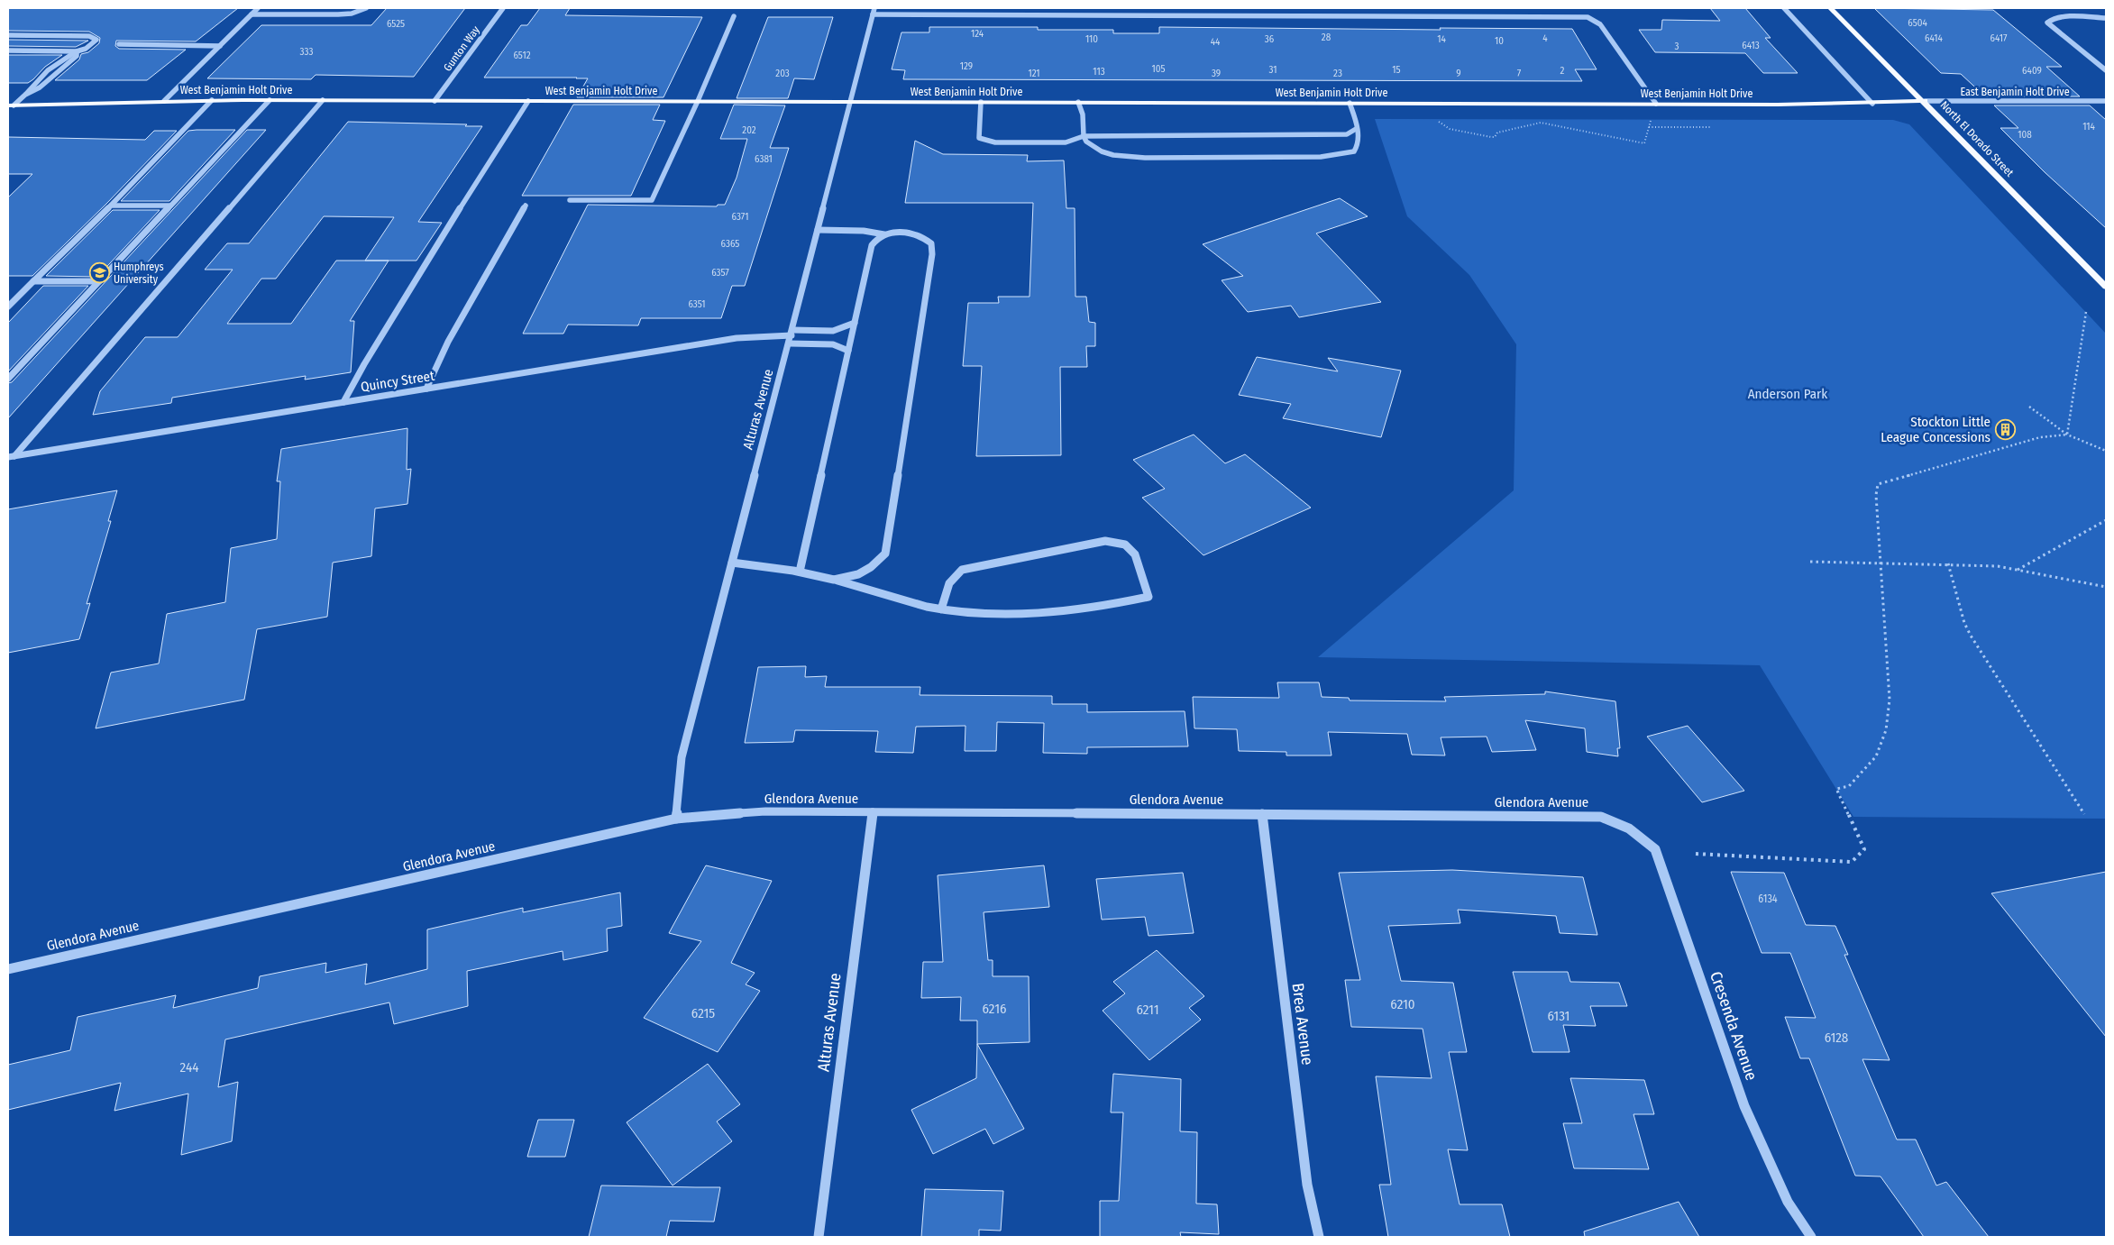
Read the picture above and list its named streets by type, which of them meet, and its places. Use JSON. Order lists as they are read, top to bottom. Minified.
{"streets":{"main road":["West Benjamin Holt Drive","North El Dorado Street"],"street":["Gunton Way","East Benjamin Holt Drive","Quincy Street","Alturas Avenue","Glendora Avenue","Brea Avenue","Cresenda Avenue"]},"crossings":[["Gunton Way","West Benjamin Holt Drive"],["West Benjamin Holt Drive","East Benjamin Holt Drive"],["West Benjamin Holt Drive","North El Dorado Street"],["West Benjamin Holt Drive","Alturas Avenue"],["East Benjamin Holt Drive","North El Dorado Street"],["Quincy Street","Alturas Avenue"],["Alturas Avenue","Glendora Avenue"],["Glendora Avenue","Brea Avenue"],["Glendora Avenue","Cresenda Avenue"]],"parks":["Anderson Park"],"places":{"school or university":["Humphreys University"],"building":["Stockton Little League Concessions"]},"house_numbers":["6504","6525","124","28","4","6414","6417","110","36","14","10","44","6413","3","333","6512","129","105","31","15","2","6409","113","203","121","39","23","9","7","114","202","108","6381","6371","6365","6357","6351","6134","6210","6216","6211","6215","6131","6128","244"]}
